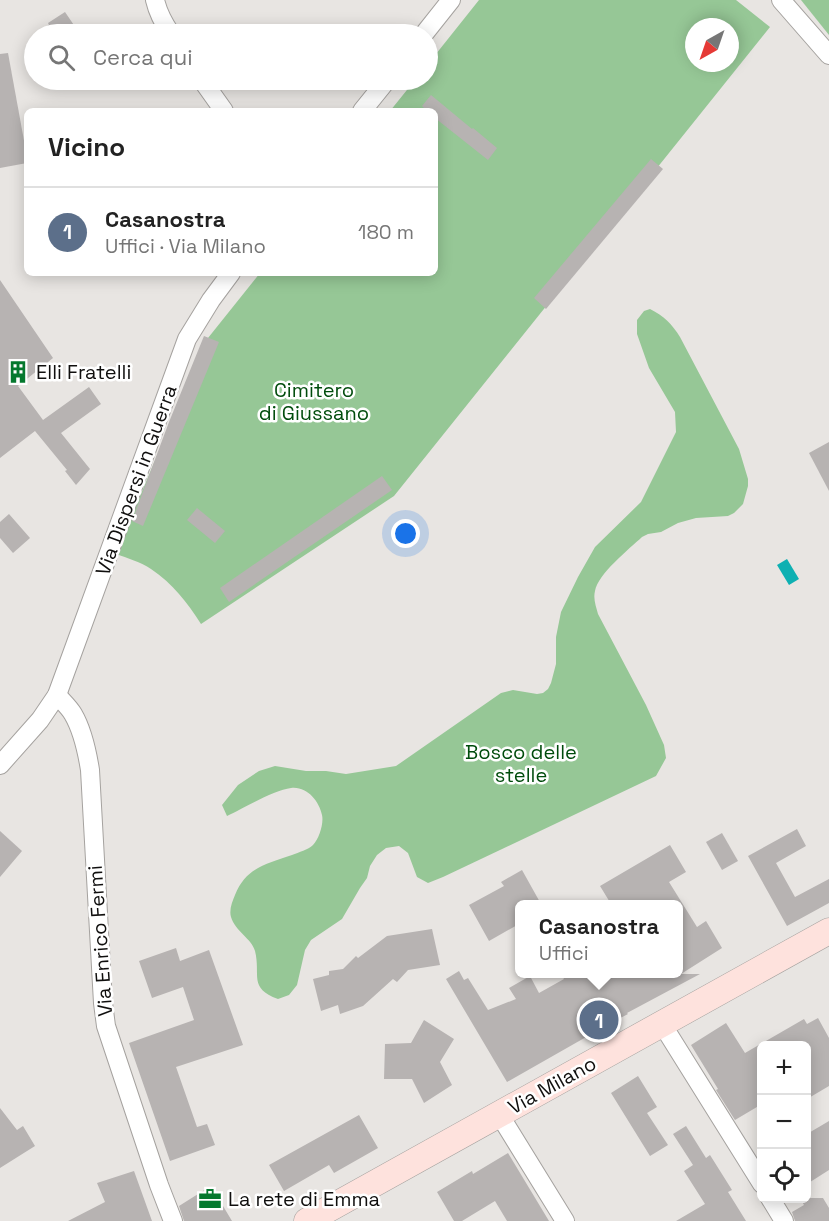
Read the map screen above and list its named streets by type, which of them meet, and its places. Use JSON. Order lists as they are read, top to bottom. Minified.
{"streets":{"street":["Via Dispersi in Guerra","Via Enrico Fermi","Via Milano"]},"crossings":[["Via Dispersi in Guerra","Via Enrico Fermi"]],"parks":["Cimitero di Giussano","Bosco delle stelle"],"places":{"building":["Elli Fratelli"],"office":["La rete di Emma"]},"north":"bottom left","page":{"search":"Cerca qui","heading":"Vicino","list":[{"mark":"1","name":"Casanostra","note":"Uffici · Via Milano","value":"180 m"}],"popup":["Casanostra","Uffici"],"pins":"1","map_buttons":["+","−"]}}
